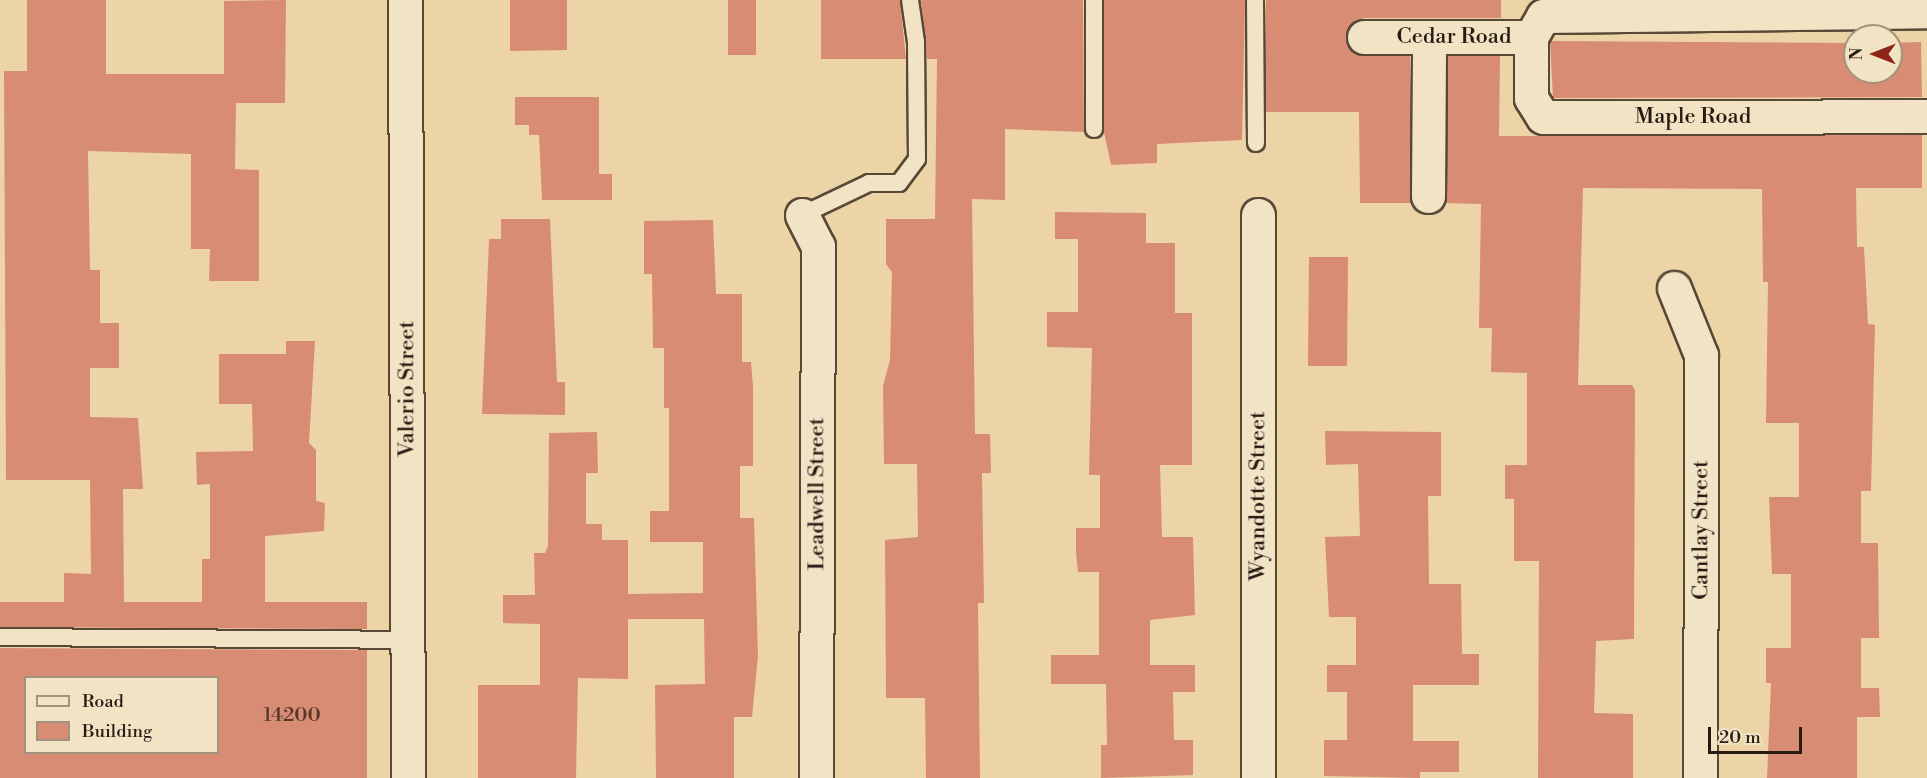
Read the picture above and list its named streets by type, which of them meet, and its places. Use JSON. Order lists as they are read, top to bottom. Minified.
{"streets":{"street":["Cedar Road","Maple Road","Valerio Street","Leadwell Street","Wyandotte Street","Cantlay Street"]},"crossings":[["Cedar Road","Maple Road"]],"house_numbers":["14200"],"legend":["Road","Building"],"scale_bar":"20 m","north":"left"}
